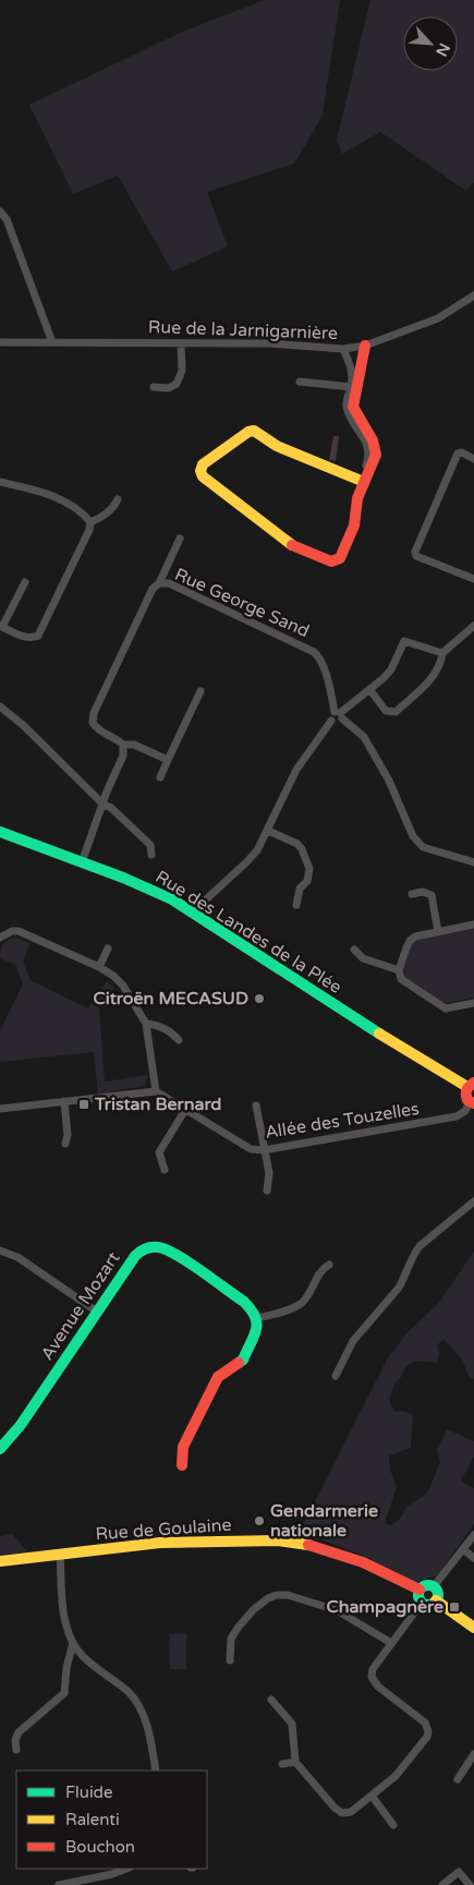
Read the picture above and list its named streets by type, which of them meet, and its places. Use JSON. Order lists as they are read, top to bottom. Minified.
{"streets":{"street":["Rue de la Jarnigarnière","Rue George Sand","Rue des Landes de la Plée","Allée des Touzelles","Avenue Mozart","Rue de Goulaine"]},"places":{"other":["Citroën MECASUD","Gendarmerie nationale"],"transit":["Tristan Bernard","Champagnère"]},"legend":["Fluide","Ralenti","Bouchon"],"north":"bottom right"}
